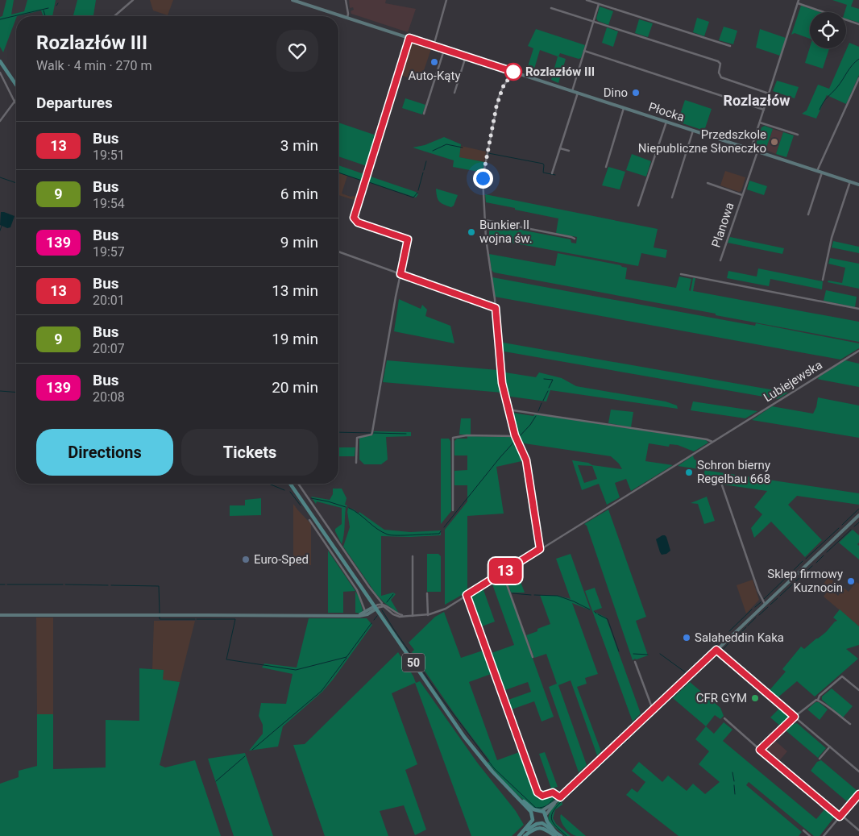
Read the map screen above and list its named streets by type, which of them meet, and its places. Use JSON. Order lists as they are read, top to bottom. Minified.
{"streets":{"main road":["50"],"street":["Płocka","Planowa","Lubiejewska"]},"crossings":[["Płocka","Planowa"]],"districts":["Rozlazłów"],"places":["Auto-Kąty","Rozlazłów III","Dino","Przedszkole Niepubliczne Słoneczko","Bunkier II wojna św.","Schron bierny Regelbau 668","Euro-Sped","Sklep firmowy Kuznocin","Salaheddin Kaka","CFR GYM"],"lines":["bus line 13"],"page":{"on_map":"13","heading":[["Rozlazłów III","Walk · 4 min · 270 m"],"Departures"],"list":[{"mark":"13","name":"Bus","note":"19:51","value":"3 min"},{"mark":"9","name":"Bus","note":"19:54","value":"6 min"},{"mark":"139","name":"Bus","note":"19:57","value":"9 min"},{"mark":"13","name":"Bus","note":"20:01","value":"13 min"},{"mark":"9","name":"Bus","note":"20:07","value":"19 min"},{"mark":"139","name":"Bus","note":"20:08","value":"20 min"}],"buttons":["Directions","Tickets"]}}
